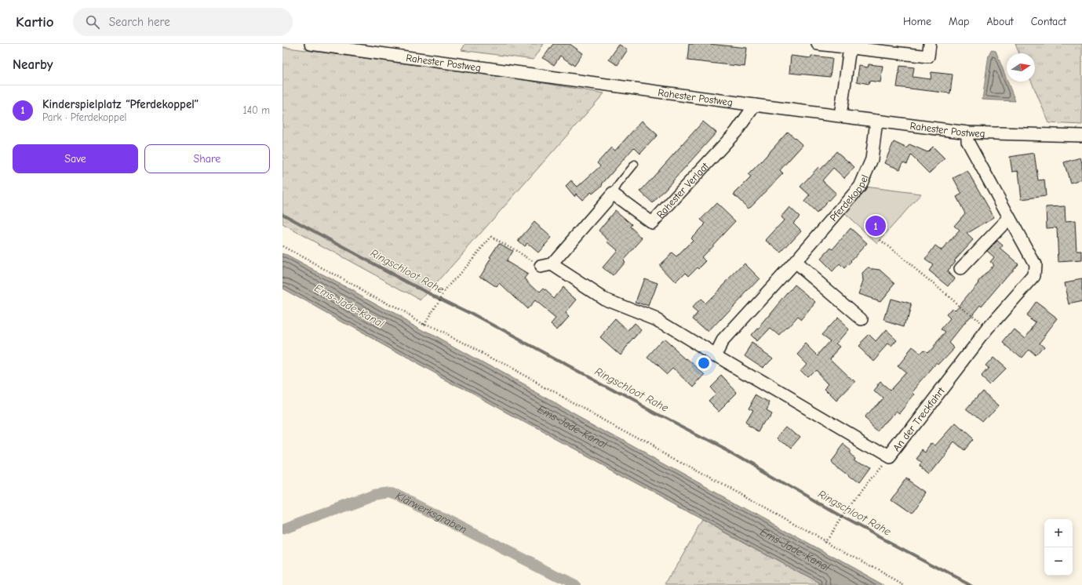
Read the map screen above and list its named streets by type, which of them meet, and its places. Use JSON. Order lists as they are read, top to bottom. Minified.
{"streets":{"street":["Rahester Postweg","Rahester Verlaat","Pferdekoppel","An der Treckfahrt"]},"crossings":[["Rahester Postweg","Rahester Verlaat"],["Rahester Postweg","Pferdekoppel"],["Rahester Postweg","An der Treckfahrt"],["Pferdekoppel","An der Treckfahrt"]],"water":["Ringschloot Rahe","Ems-Jade-Kanal","Klärwerksgraben"],"north":"right","page":{"header":"Kartio","search":"Search here","nav":["Home","Map","About","Contact"],"heading":"Nearby","list":[{"mark":"1","name":"Kinderspielplatz “Pferdekoppel”","note":"Park · Pferdekoppel","value":"140 m"}],"buttons":["Save","Share"],"pins":"1","map_buttons":["+","−"]}}
